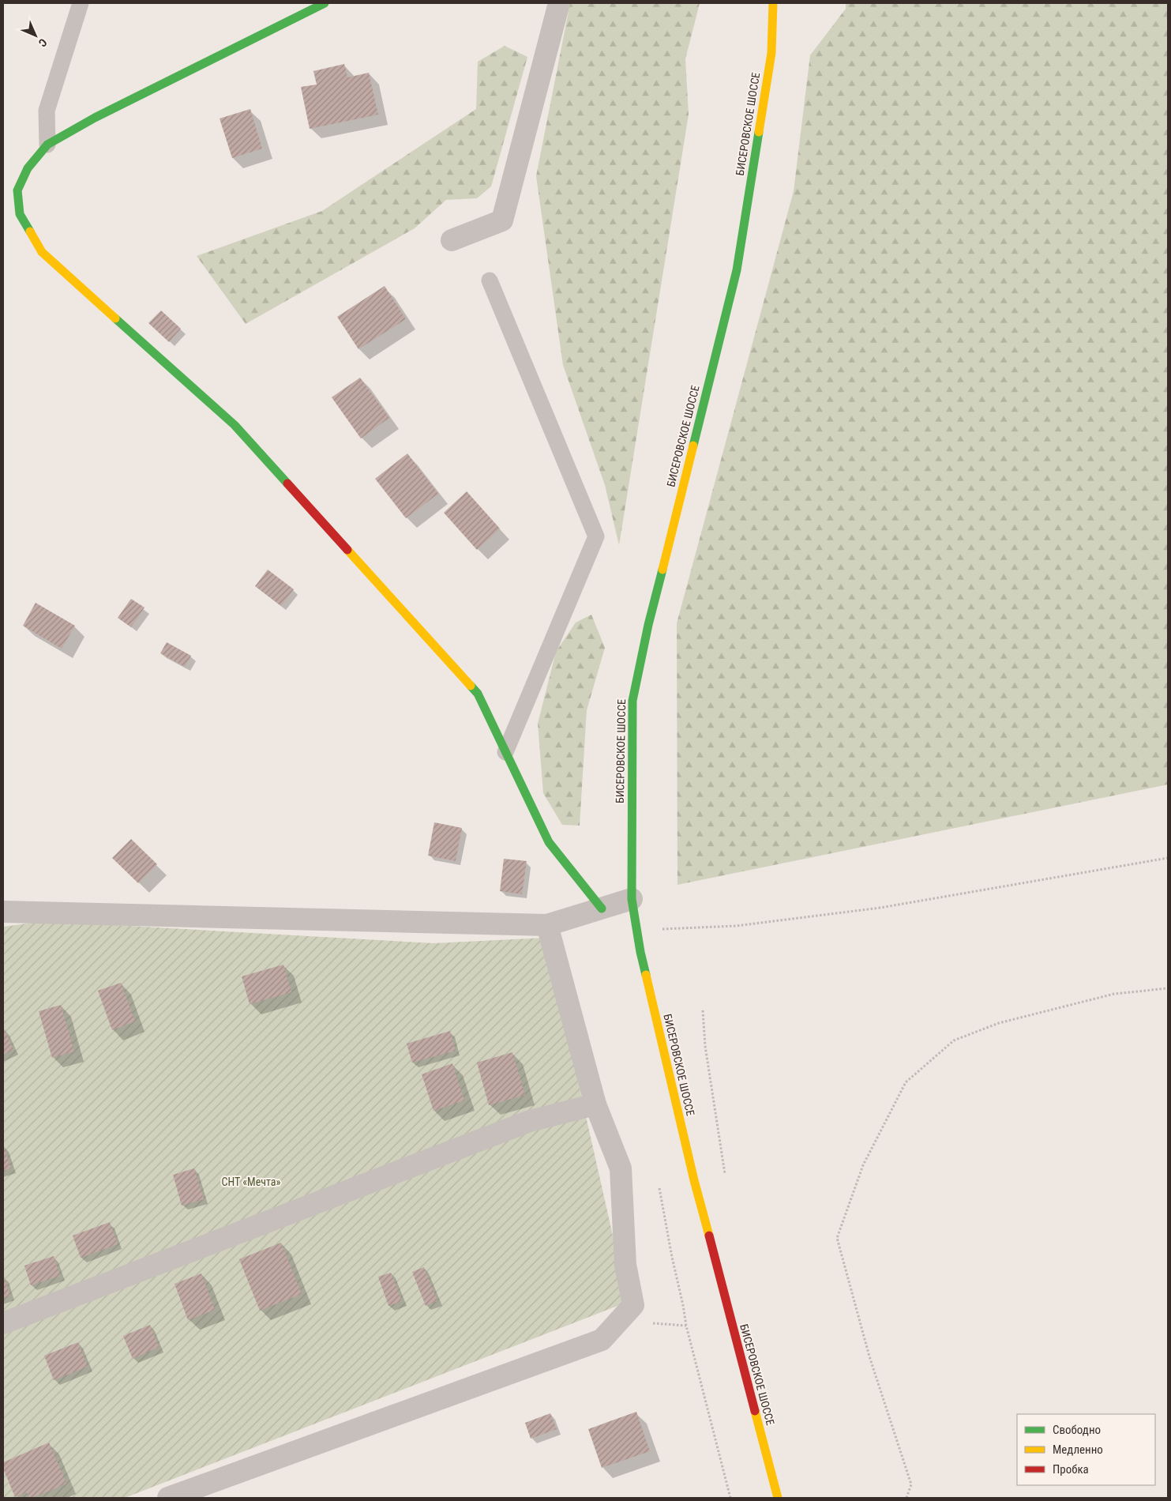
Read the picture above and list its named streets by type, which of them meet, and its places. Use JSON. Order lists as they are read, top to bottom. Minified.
{"streets":{"main road":["БИСЕРОВСКОЕ ШОССЕ"]},"parks":["СНТ «Мечта»"],"legend":["Свободно","Медленно","Пробка"],"north":"bottom right"}
